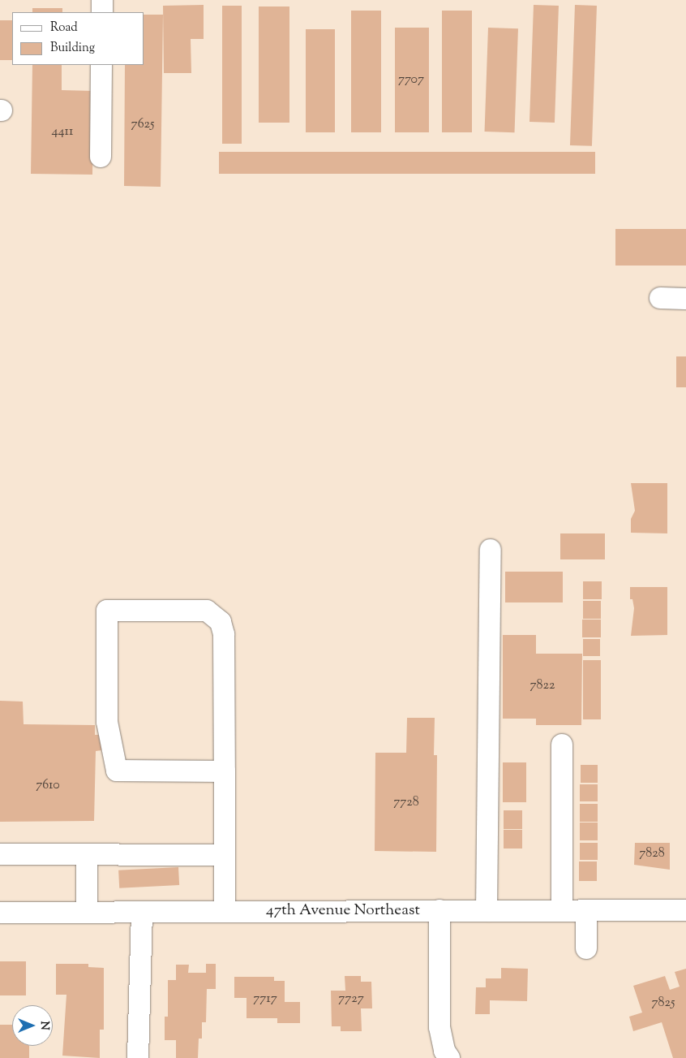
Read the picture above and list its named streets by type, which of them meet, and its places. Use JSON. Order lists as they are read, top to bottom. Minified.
{"streets":{"street":["47th Avenue Northeast"]},"house_numbers":["7707","7625","4411","7822","7610","7728","7828","7717","7727","7825"],"legend":["Road","Building"],"north":"right"}
